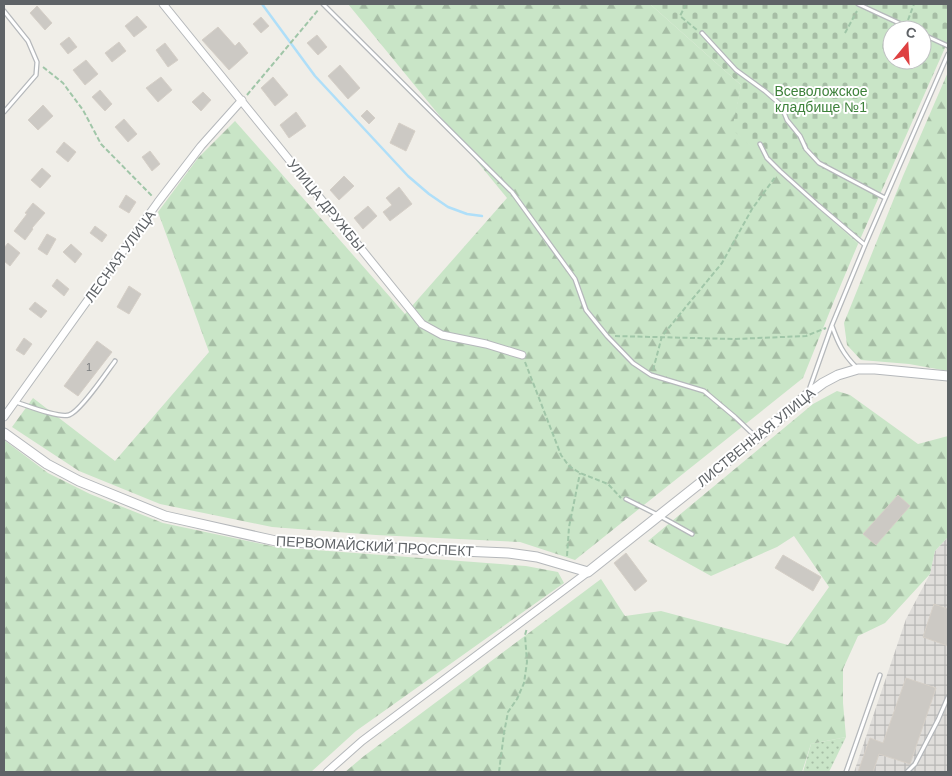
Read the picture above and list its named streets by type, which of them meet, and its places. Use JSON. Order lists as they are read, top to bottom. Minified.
{"streets":{"street":["УЛИЦА ДРУЖБЫ","ЛЕСНАЯ УЛИЦА","ЛИСТВЕННАЯ УЛИЦА","ПЕРВОМАЙСКИЙ ПРОСПЕКТ"]},"crossings":[["УЛИЦА ДРУЖБЫ","ЛЕСНАЯ УЛИЦА"],["ЛИСТВЕННАЯ УЛИЦА","ПЕРВОМАЙСКИЙ ПРОСПЕКТ"]],"parks":["Всеволожское кладбище №1"],"house_numbers":["1"],"north":"top"}
